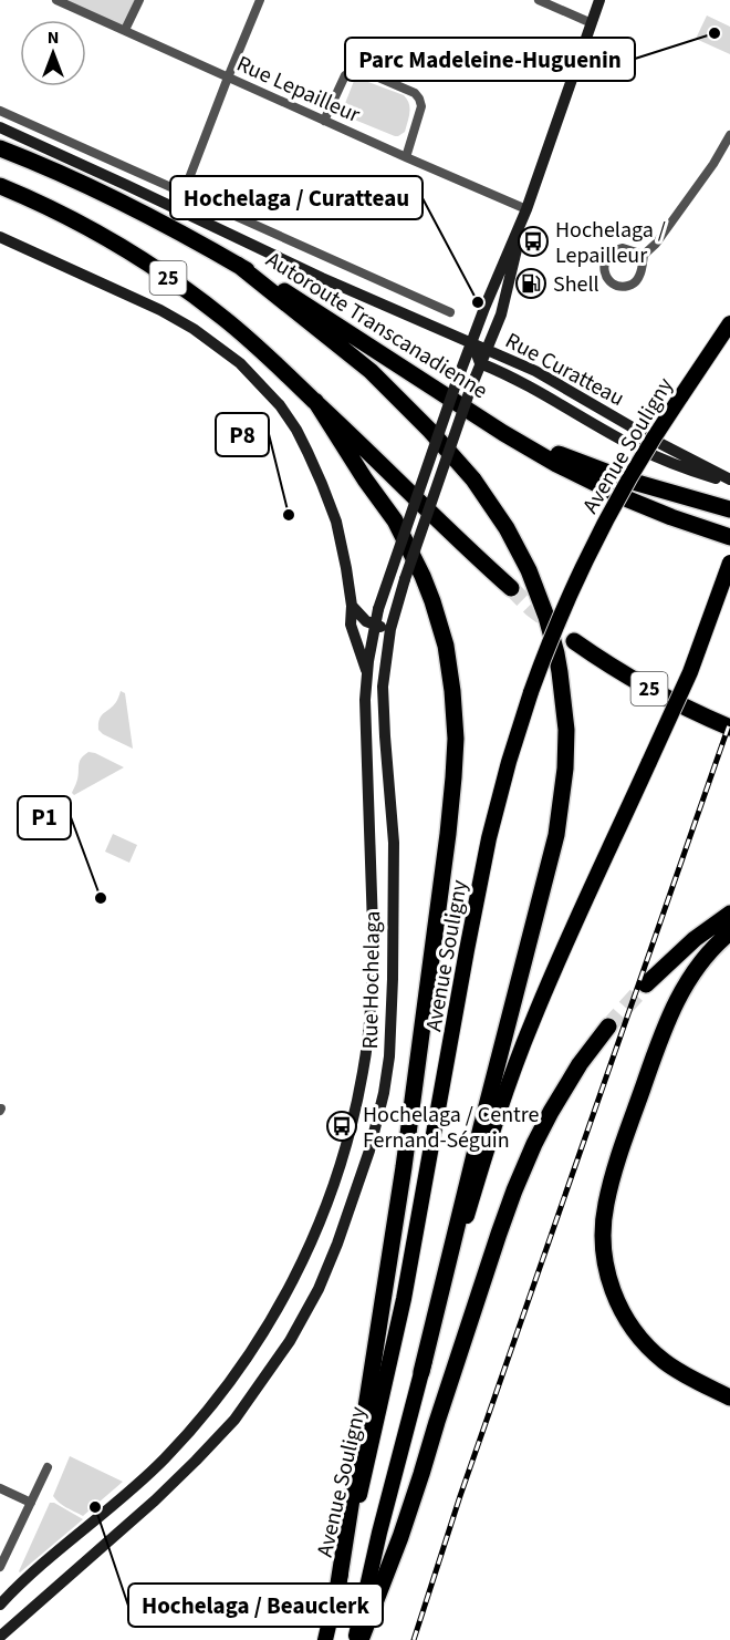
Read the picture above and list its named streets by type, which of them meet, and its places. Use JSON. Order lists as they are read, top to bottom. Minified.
{"streets":{"highway":["25","Autoroute Transcanadienne","Avenue Souligny"],"main road":["Rue Curatteau","Rue Hochelaga"],"street":["Rue Lepailleur"]},"crossings":[["Rue Lepailleur","Rue Hochelaga"],["Rue Curatteau","Rue Hochelaga"]],"places":{"other":["Parc Madeleine-Huguenin","Hochelaga / Curatteau","P8","P1","Hochelaga / Beauclerk"],"bus stop":["Hochelaga / Lepailleur","Hochelaga / Centre Fernand-Séguin"],"fuel station":["Shell"]},"north":"top"}
